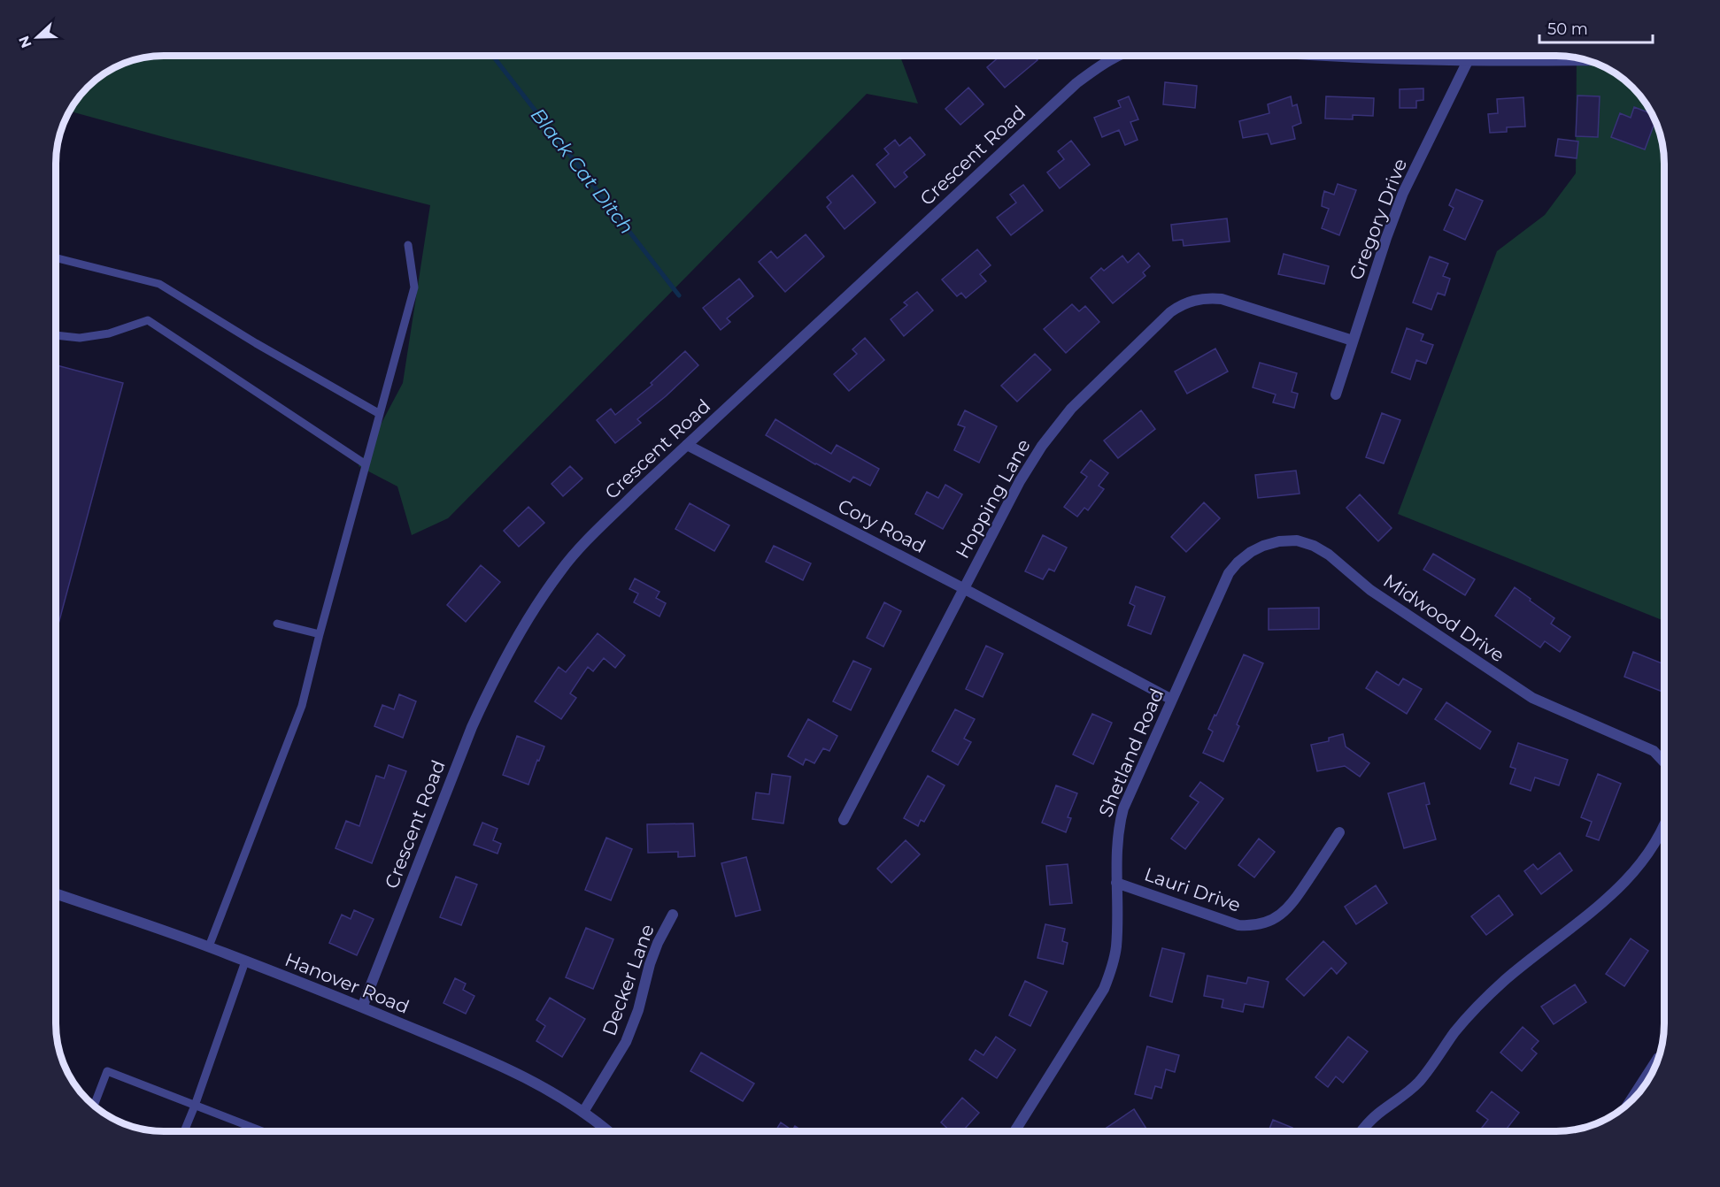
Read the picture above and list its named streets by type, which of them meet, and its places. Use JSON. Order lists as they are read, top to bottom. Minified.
{"streets":{"street":["Crescent Road","Gregory Drive","Hopping Lane","Cory Road","Midwood Drive","Shetland Road","Lauri Drive","Decker Lane","Hanover Road"]},"crossings":[["Crescent Road","Cory Road"],["Crescent Road","Hanover Road"],["Gregory Drive","Hopping Lane"],["Hopping Lane","Cory Road"],["Cory Road","Shetland Road"],["Midwood Drive","Shetland Road"],["Shetland Road","Lauri Drive"],["Decker Lane","Hanover Road"]],"water":["Black Cat Ditch"],"scale_bar":"50 m","north":"left"}
